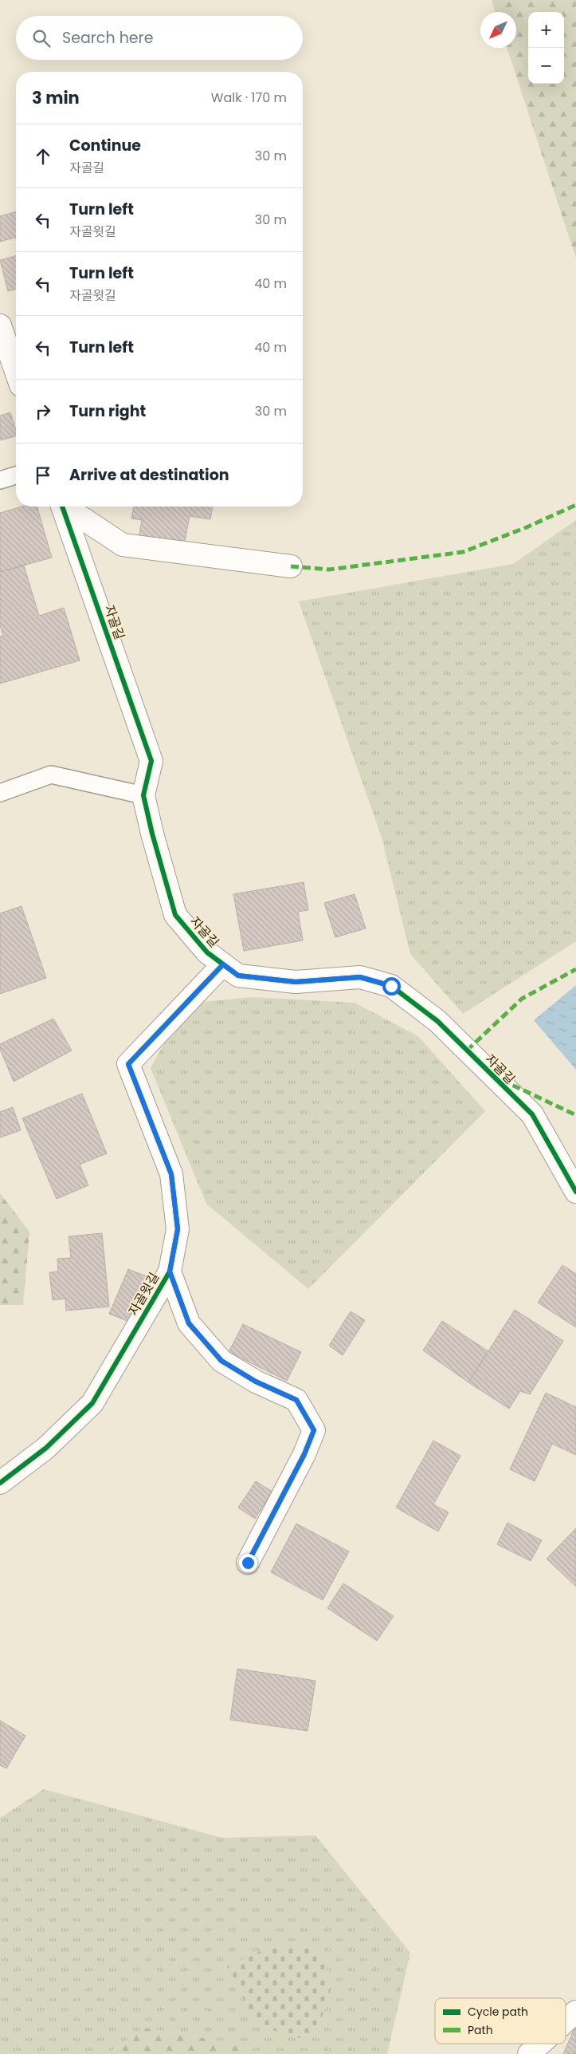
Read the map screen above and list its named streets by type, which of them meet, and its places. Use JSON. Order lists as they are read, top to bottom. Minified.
{"streets":{"street":["자골길","자골윗길"]},"crossings":[["자골길","자골윗길"]],"legend":["Cycle path","Path"],"north":"bottom left","page":{"map_buttons":["+","−"],"search":"Search here","heading":["3 min","Walk · 170 m"],"list":[["Continue","자골길","30 m"],["Turn left","자골윗길","30 m"],["Turn left","자골윗길","40 m"],["Turn left","40 m"],["Turn right","30 m"],"Arrive at destination"]}}
